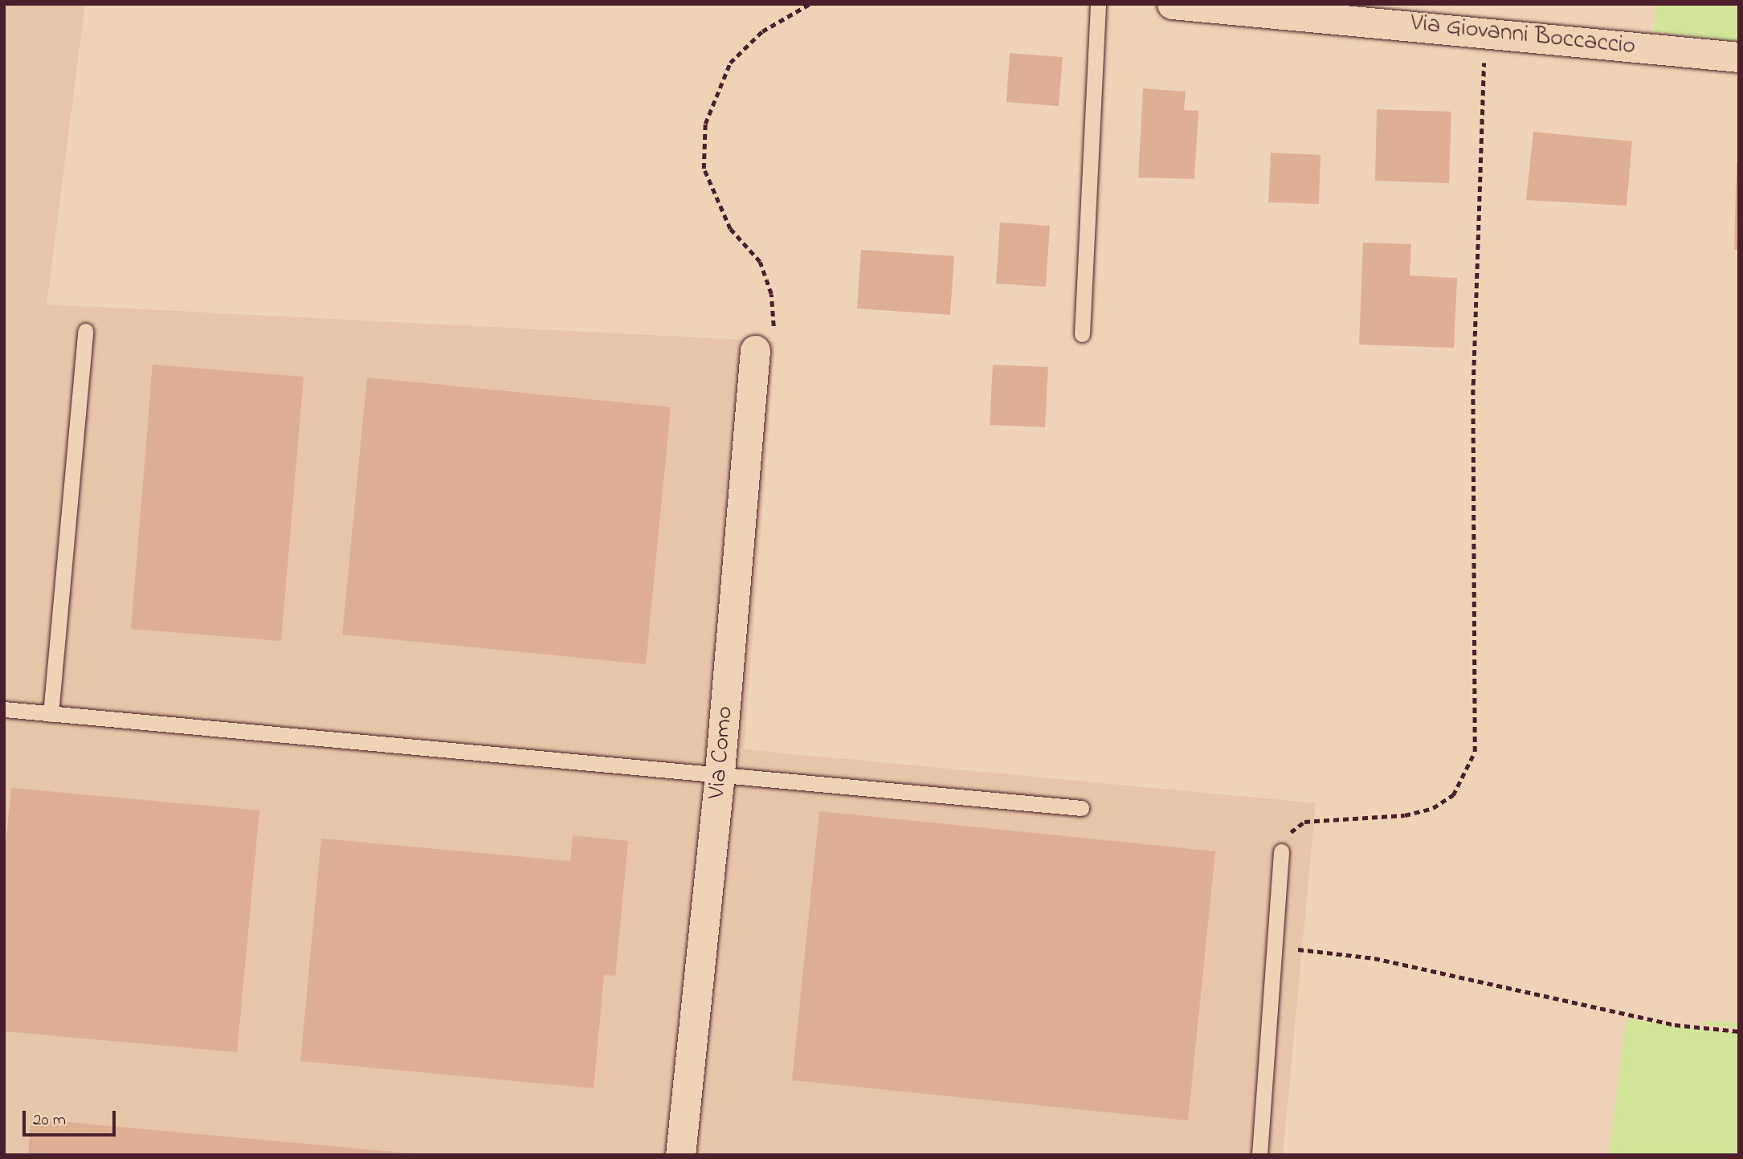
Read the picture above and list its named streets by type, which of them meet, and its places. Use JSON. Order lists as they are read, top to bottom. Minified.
{"streets":{"street":["Via Giovanni Boccaccio","Via Como"]},"scale_bar":"20 m"}
